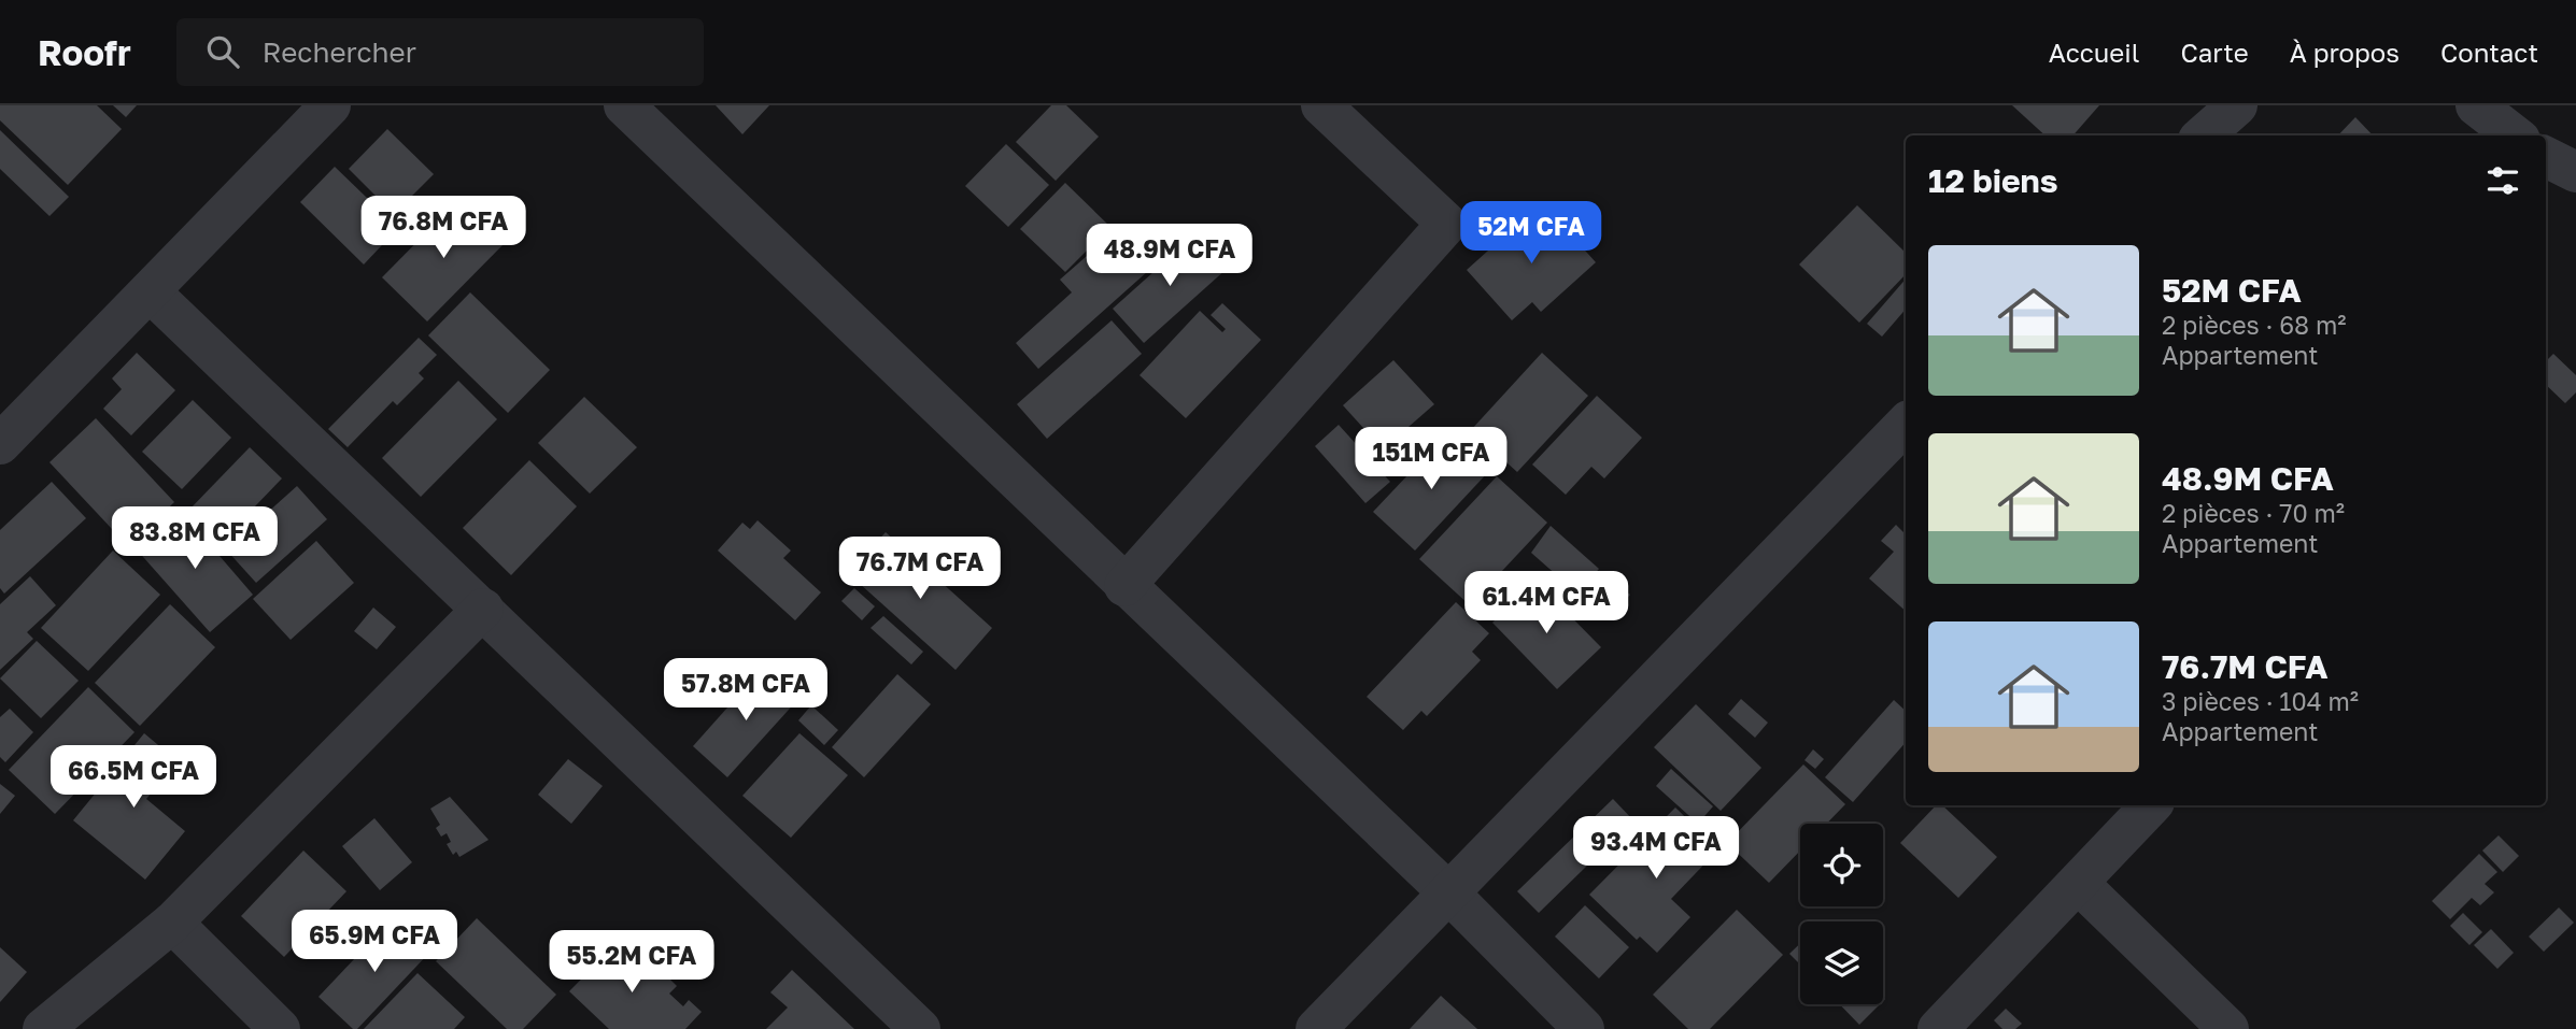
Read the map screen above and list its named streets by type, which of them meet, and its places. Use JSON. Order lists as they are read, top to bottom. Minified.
{"page":{"header":"Roofr","search":"Rechercher","nav":["Accueil","Carte","À propos","Contact"],"heading":"12 biens","price":["76.8M CFA","52M CFA","48.9M CFA","151M CFA","83.8M CFA","76.7M CFA","61.4M CFA","57.8M CFA","66.5M CFA","93.4M CFA","65.9M CFA","55.2M CFA"],"list":[{"name":"52M CFA","note":"2 pièces · 68 m² · Appartement"},{"name":"48.9M CFA","note":"2 pièces · 70 m² · Appartement"},{"name":"76.7M CFA","note":"3 pièces · 104 m² · Appartement"}]}}
